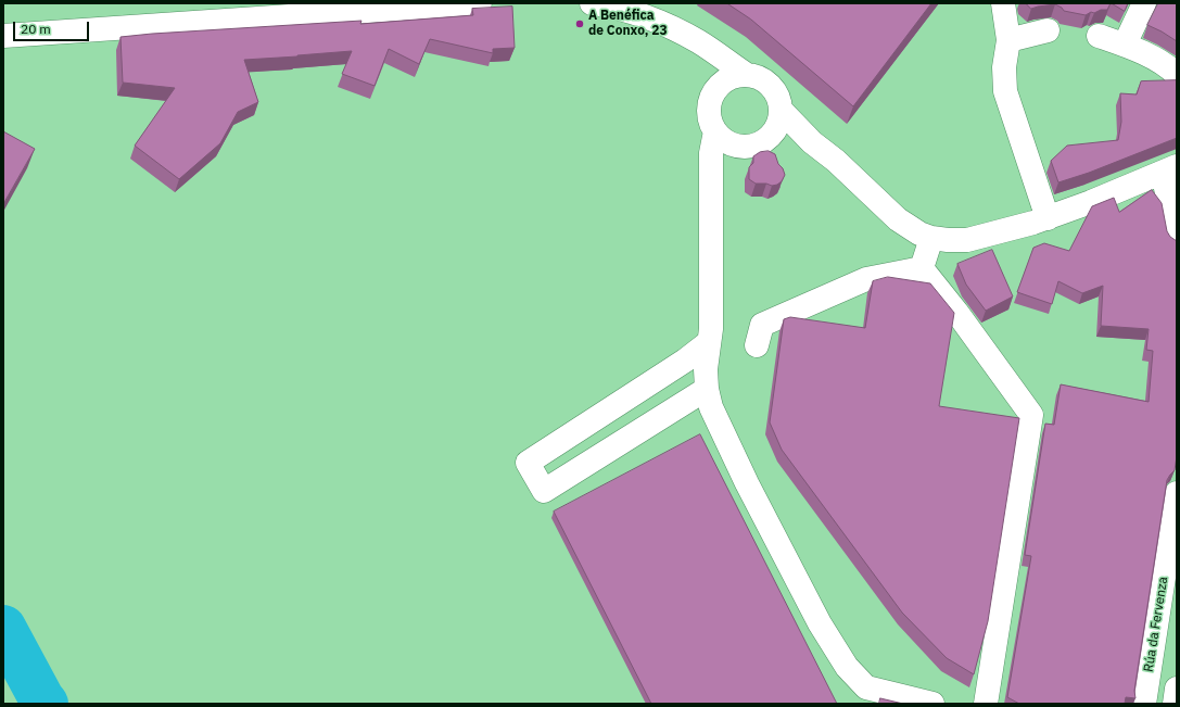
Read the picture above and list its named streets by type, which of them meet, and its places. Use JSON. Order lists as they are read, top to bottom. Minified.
{"streets":{"street":["Rúa da Fervenza"]},"places":["A Benéfica de Conxo, 23"],"scale_bar":"20 m"}
